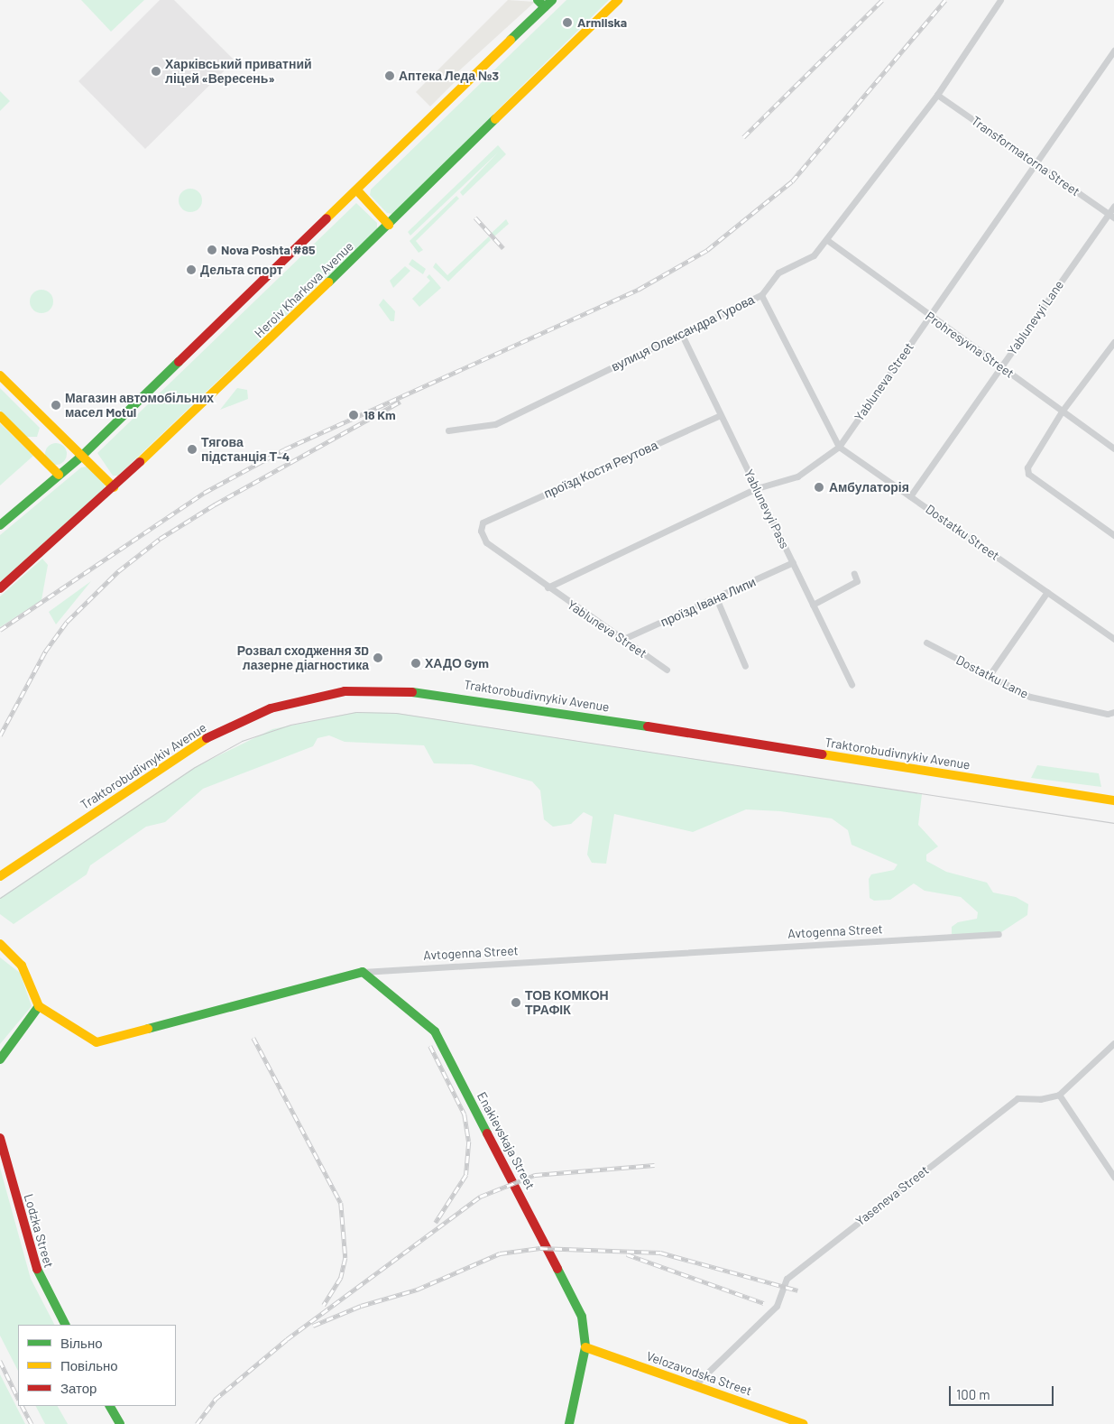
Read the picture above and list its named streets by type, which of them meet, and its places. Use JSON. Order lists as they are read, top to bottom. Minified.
{"streets":{"main road":["Heroiv Kharkova Avenue","Traktorobudivnykiv Avenue","Avtogenna Street","Enakievskaja Street","Lodzka Street","Velozavodska Street"],"street":["Transformatorna Street","Yablunevyi Lane","вулиця Олександра Гурова","Prohresyvna Street","Yabluneva Street","проїзд Костя Реутова","Yablunevyi Pass","Dostatku Street","проїзд Івана Липи","Dostatku Lane","Yaseneva Street"]},"crossings":[["Transformatorna Street","Yablunevyi Lane"],["Transformatorna Street","вулиця Олександра Гурова"],["Transformatorna Street","Yabluneva Street"],["Yablunevyi Lane","Prohresyvna Street"],["Yablunevyi Lane","Dostatku Street"],["вулиця Олександра Гурова","Prohresyvna Street"],["вулиця Олександра Гурова","Yablunevyi Pass"],["вулиця Олександра Гурова","Dostatku Street"],["Prohresyvna Street","Yabluneva Street"],["Yabluneva Street","проїзд Костя Реутова"],["Yabluneva Street","Yablunevyi Pass"],["Yabluneva Street","Dostatku Street"],["Yabluneva Street","проїзд Івана Липи"],["проїзд Костя Реутова","Yablunevyi Pass"],["Yablunevyi Pass","проїзд Івана Липи"],["Avtogenna Street","Enakievskaja Street"],["Enakievskaja Street","Velozavodska Street"],["Yaseneva Street","Velozavodska Street"]],"places":["Armiiska","Харківський приватний ліцей «Вересень»","Аптека Леда №3","Nova Poshta #85","Дельта спорт","Магазин автомобільних масел Motul","18 Km","Тягова підстанція Т-4","Амбулаторія","Розвал сходження 3D лазерне діагностика","ХАДО Gym","ТОВ КОМКОН ТРАФІК"],"legend":["Вільно","Повільно","Затор"],"scale_bar":"100 m"}
